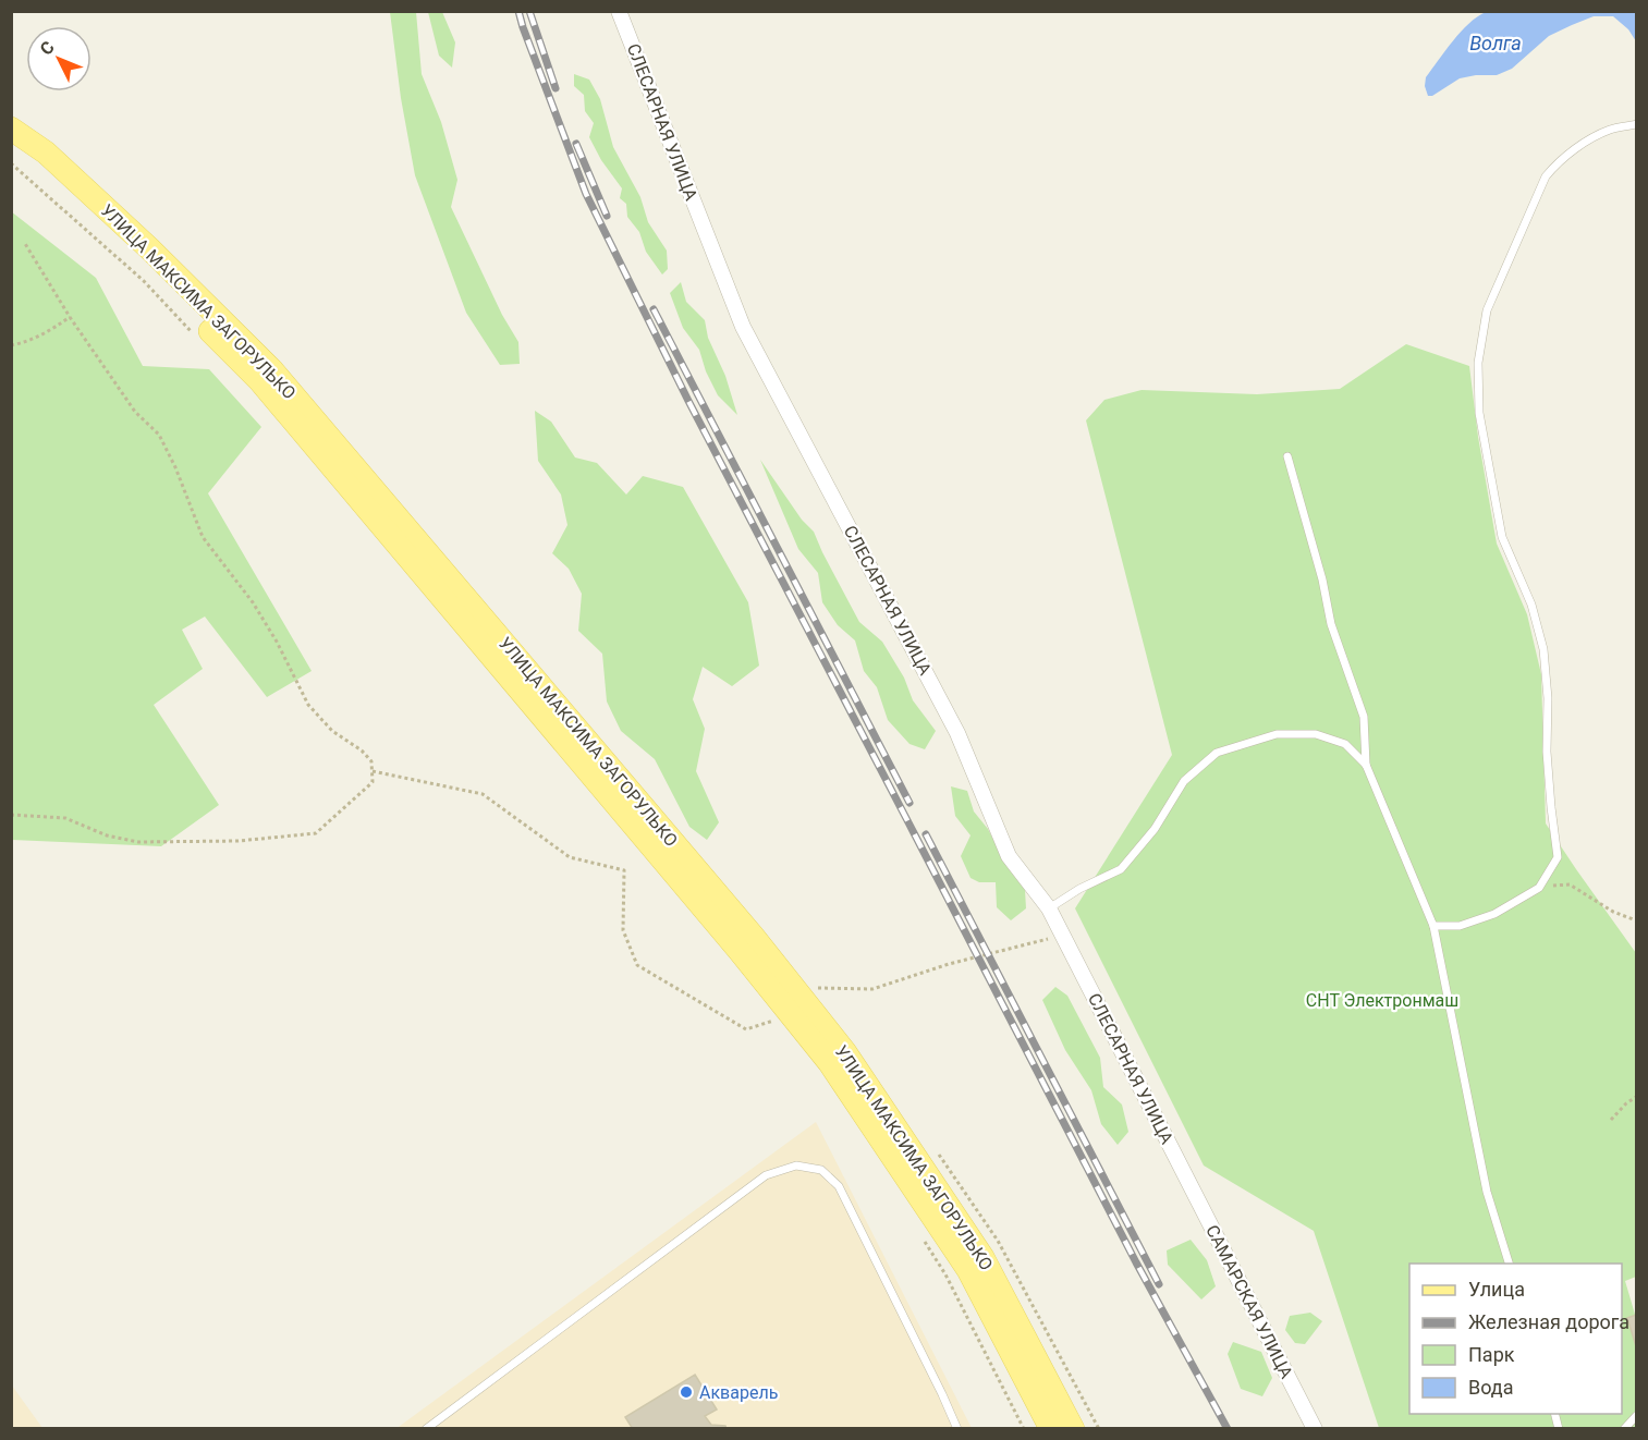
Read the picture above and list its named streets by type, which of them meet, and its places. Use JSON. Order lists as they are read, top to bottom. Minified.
{"streets":{"main road":["УЛИЦА МАКСИМА ЗАГОРУЛЬКО"],"street":["СЛЕСАРНАЯ УЛИЦА","САМАРСКАЯ УЛИЦА"]},"crossings":[["СЛЕСАРНАЯ УЛИЦА","САМАРСКАЯ УЛИЦА"]],"water":["Волга"],"parks":["СНТ Электронмаш"],"places":["Акварель"],"legend":["Улица","Железная дорога","Парк","Вода"],"north":"top left"}
